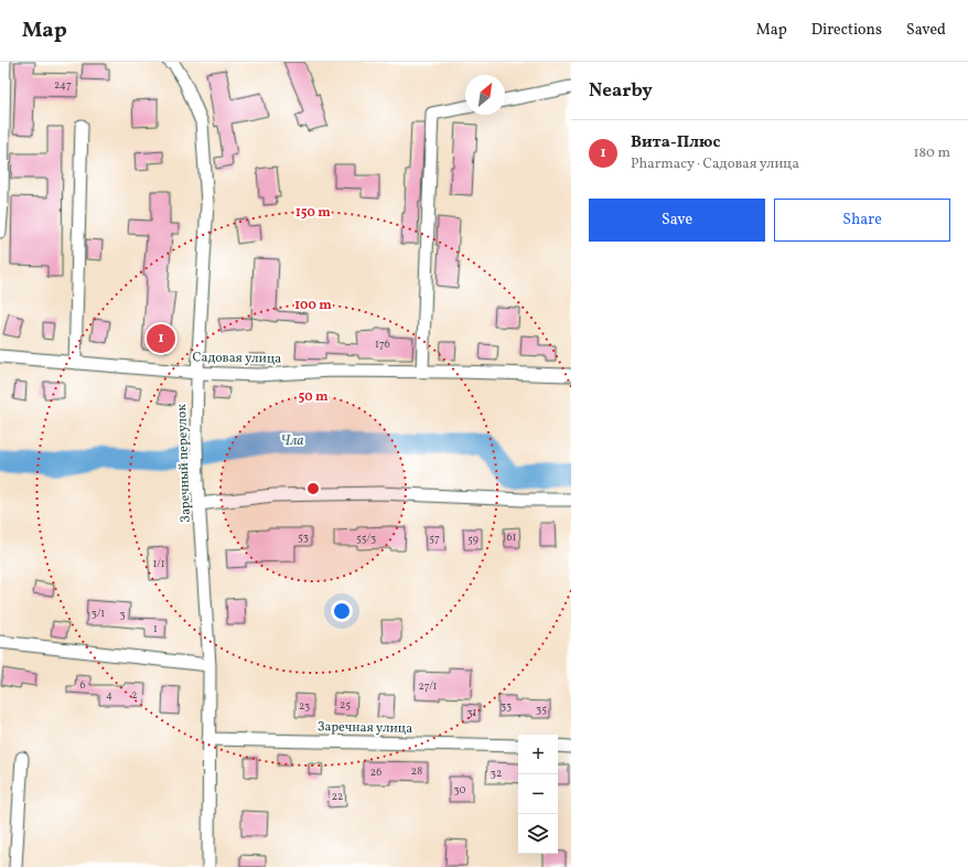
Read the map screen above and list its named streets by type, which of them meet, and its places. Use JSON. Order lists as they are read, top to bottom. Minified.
{"streets":{"street":["Садовая улица","Заречный переулок","Заречная улица"]},"crossings":[["Садовая улица","Заречный переулок"],["Заречный переулок","Заречная улица"]],"water":["Чла"],"house_numbers":["247","176","53","61","55/3","57","59","1/1","3/1","3","1","6","27/1","4","2","25","23","33","35","31","28","26","32","30","22"],"north":"top right","page":{"header":"Map","nav":["Map","Directions","Saved"],"heading":"Nearby","list":[{"mark":"1","name":"Вита-Плюс","note":"Pharmacy · Садовая улица","value":"180 m"}],"buttons":["Save","Share"],"pins":"1","map_buttons":["+","−"]},"rings":["150 m","100 m","50 m"]}
